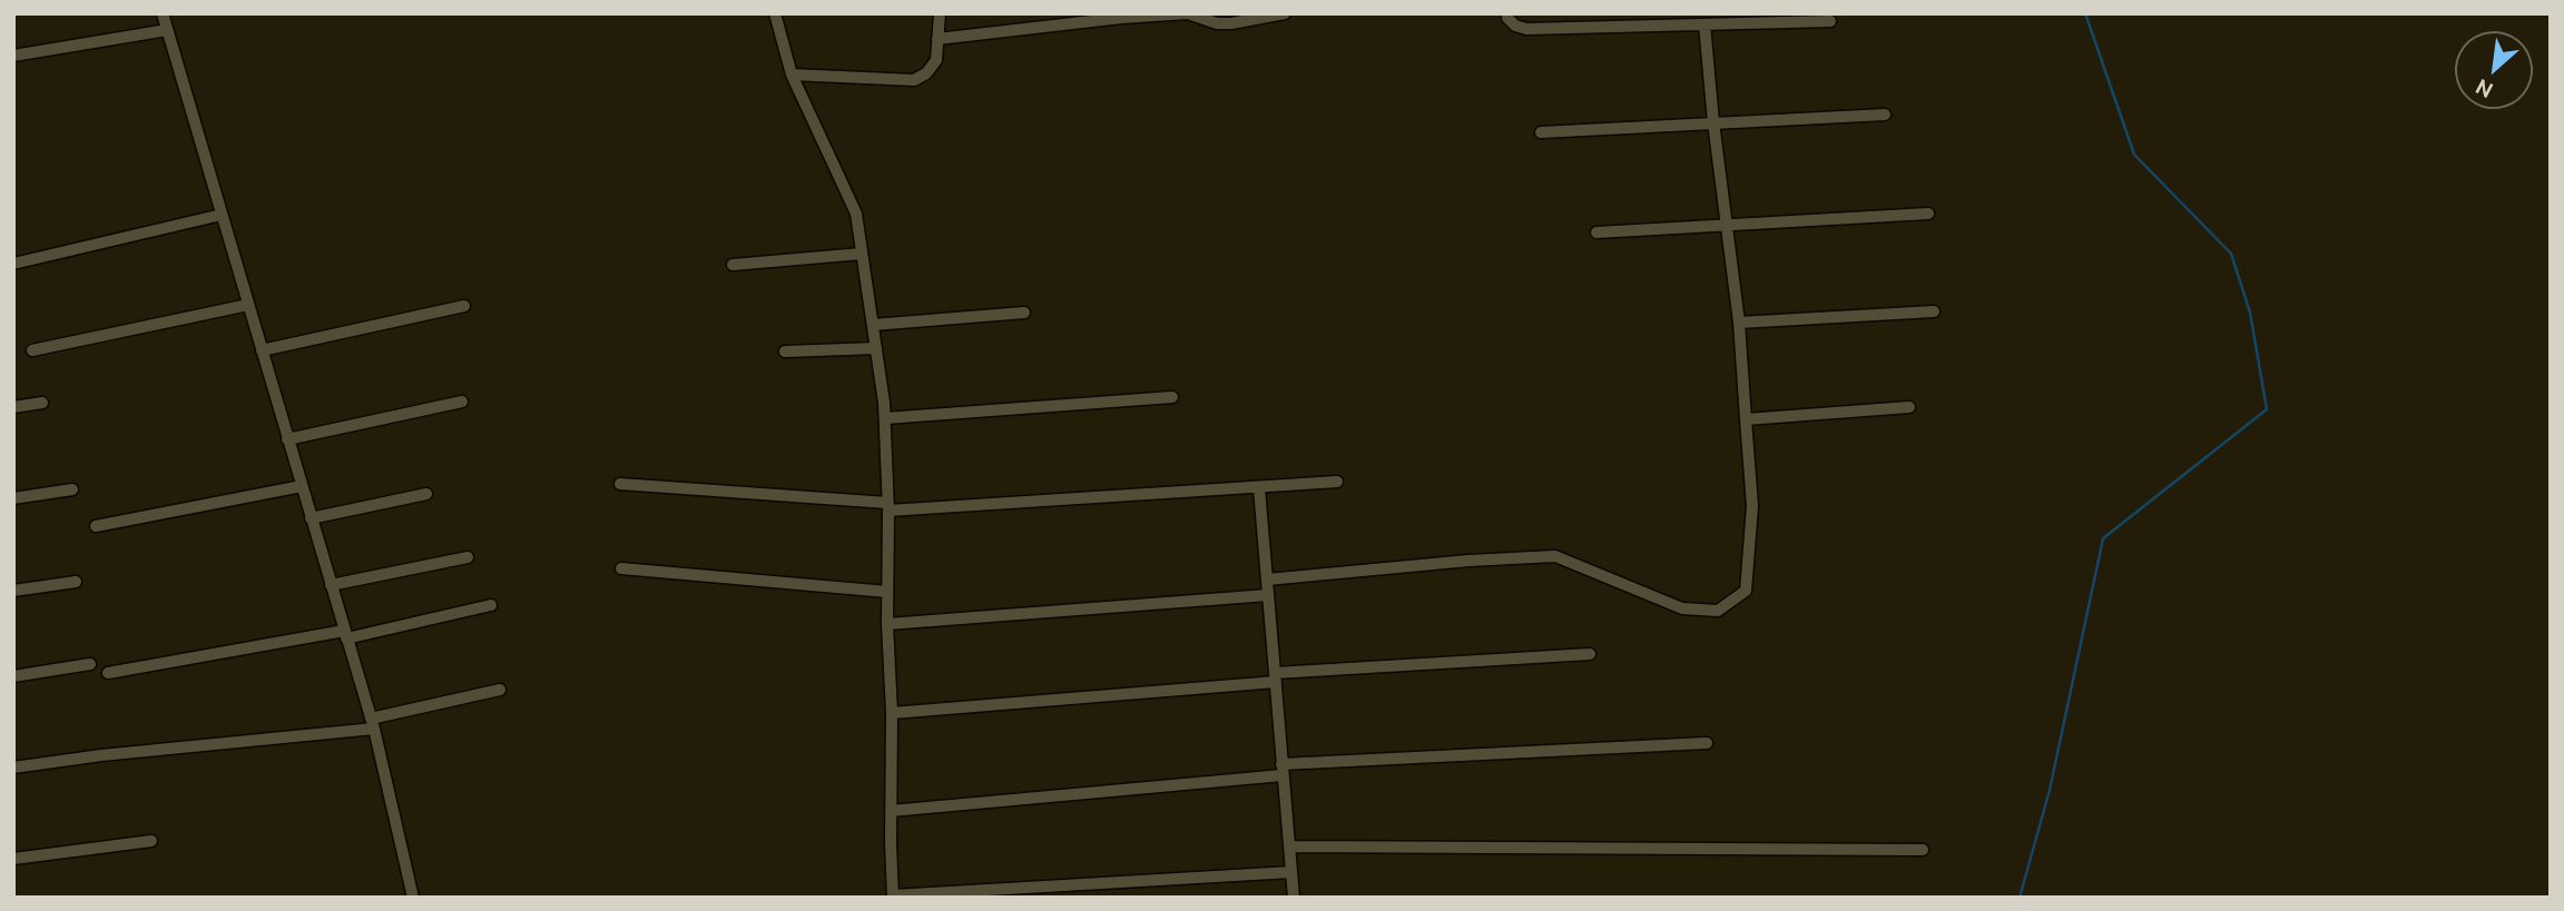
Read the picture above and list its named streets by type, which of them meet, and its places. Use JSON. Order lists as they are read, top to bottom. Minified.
{"north":"bottom left"}
